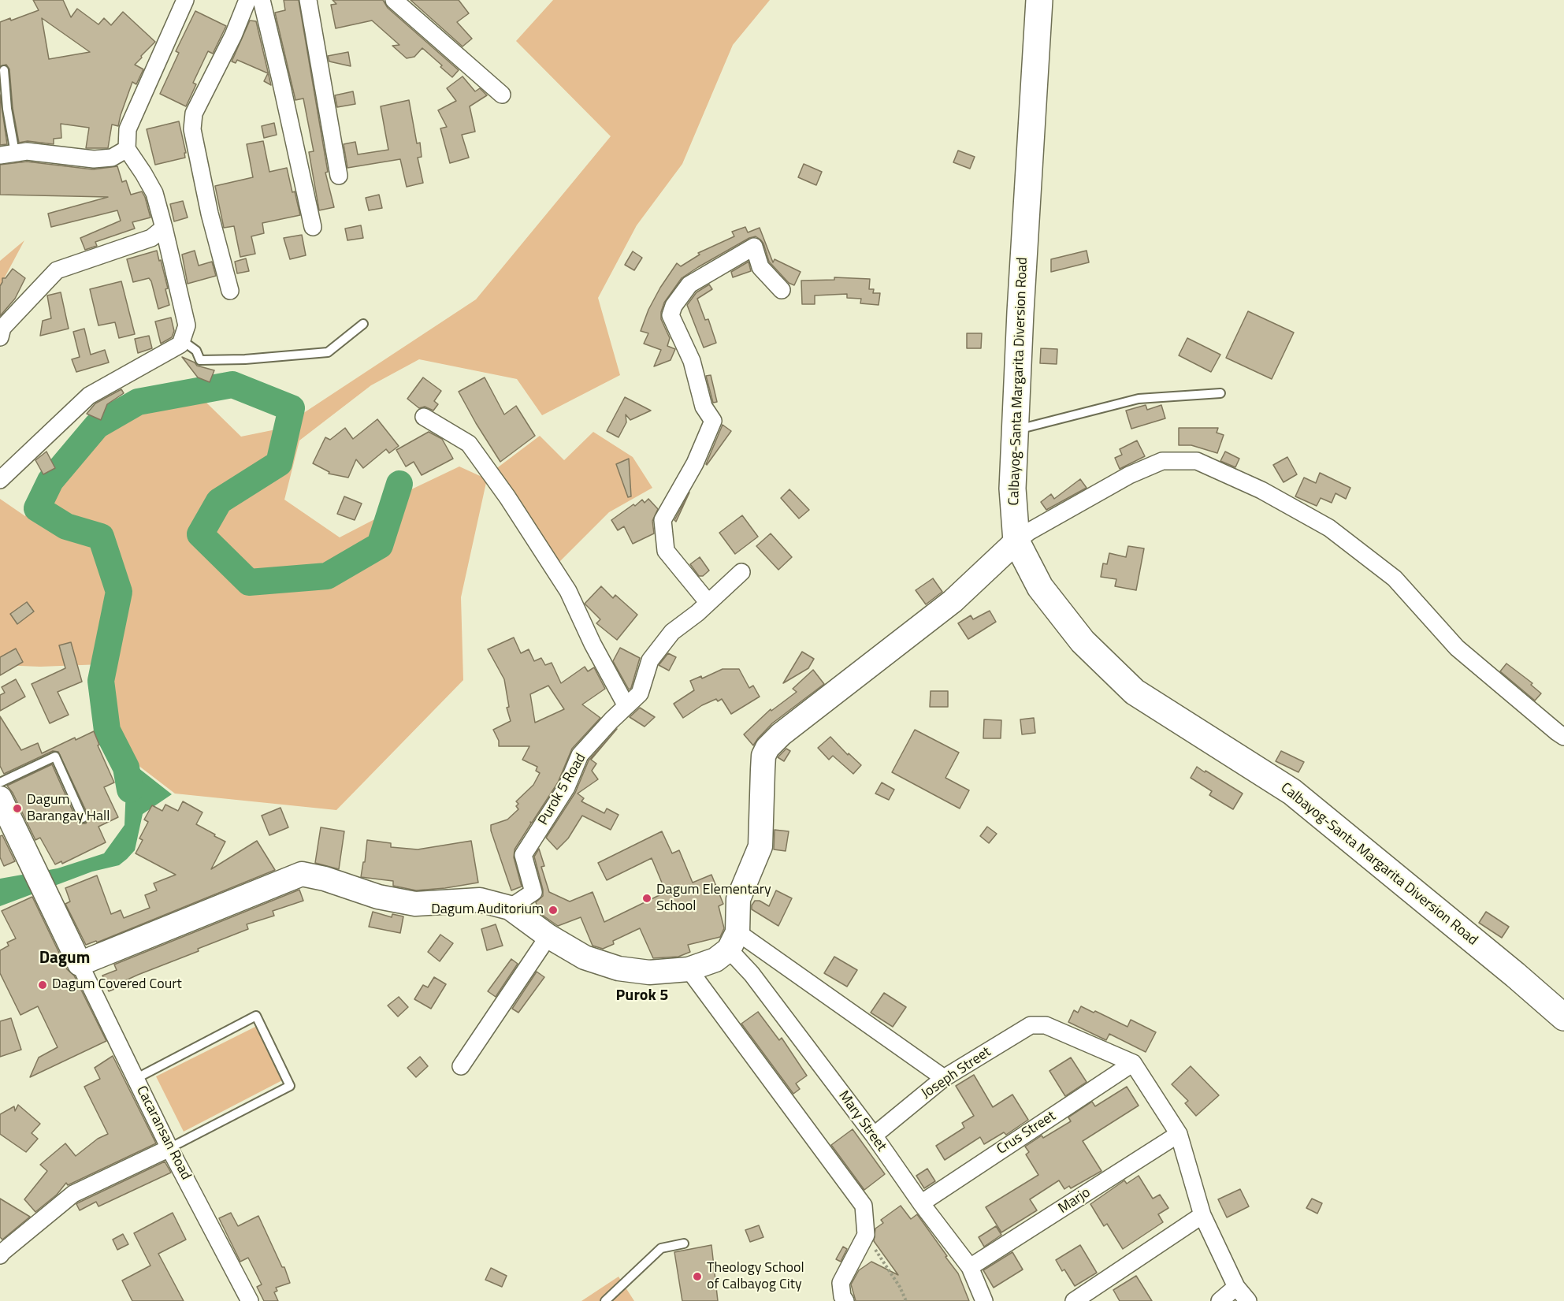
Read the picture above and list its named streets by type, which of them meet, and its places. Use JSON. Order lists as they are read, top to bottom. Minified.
{"streets":{"highway":["Calbayog-Santa Margarita Diversion Road"],"street":["Purok 5 Road","Joseph Street","Mary Street","Cacaransan Road","Crus Street","Marjo"]},"crossings":[["Joseph Street","Mary Street"],["Joseph Street","Crus Street"],["Mary Street","Crus Street"],["Mary Street","Marjo"]],"districts":["Dagum","Purok 5"],"places":["Dagum Barangay Hall","Dagum Elementary School","Dagum Auditorium","Dagum Covered Court","Theology School of Calbayog City"]}
